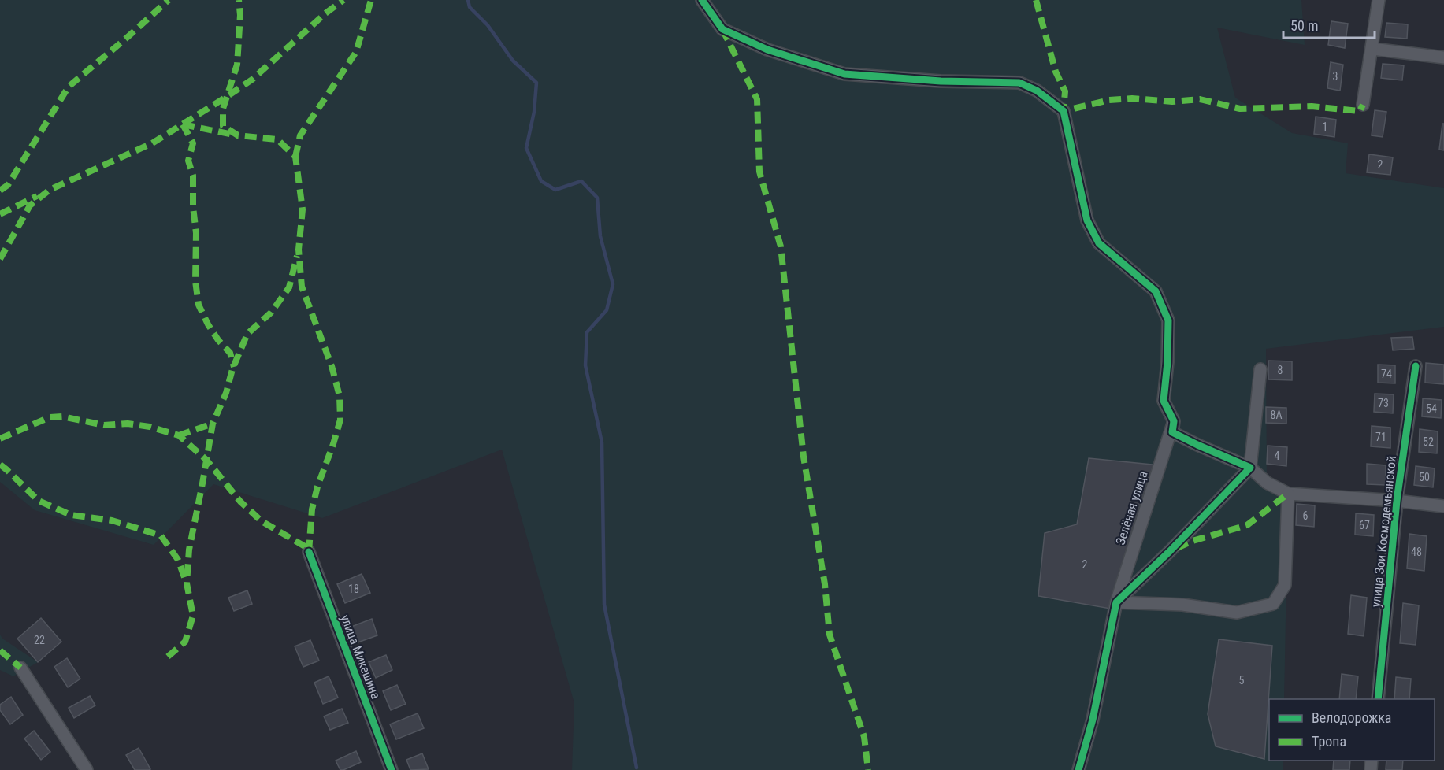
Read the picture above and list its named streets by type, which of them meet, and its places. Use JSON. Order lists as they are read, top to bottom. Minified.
{"streets":{"street":["Зелёная улица","улица Зои Космодемьянской","улица Микешина"]},"house_numbers":["3","1","2","8","74","73","54","8А","71","52","4","50","6","67","48","2","18","22","5"],"legend":["Велодорожка","Тропа"],"scale_bar":"50 m"}
